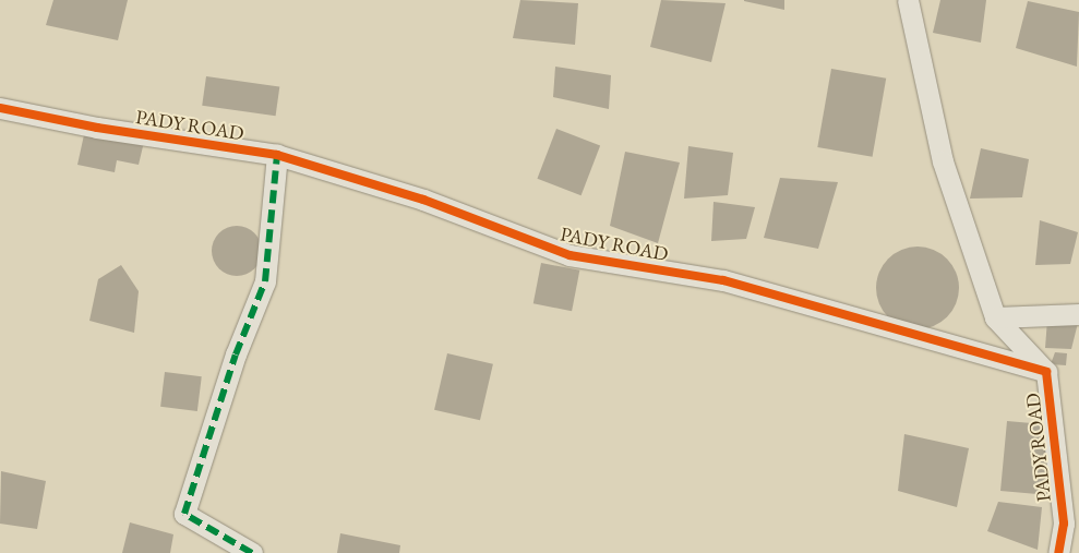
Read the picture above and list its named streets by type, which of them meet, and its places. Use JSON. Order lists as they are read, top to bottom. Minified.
{"streets":{"street":["PADY ROAD"]}}
